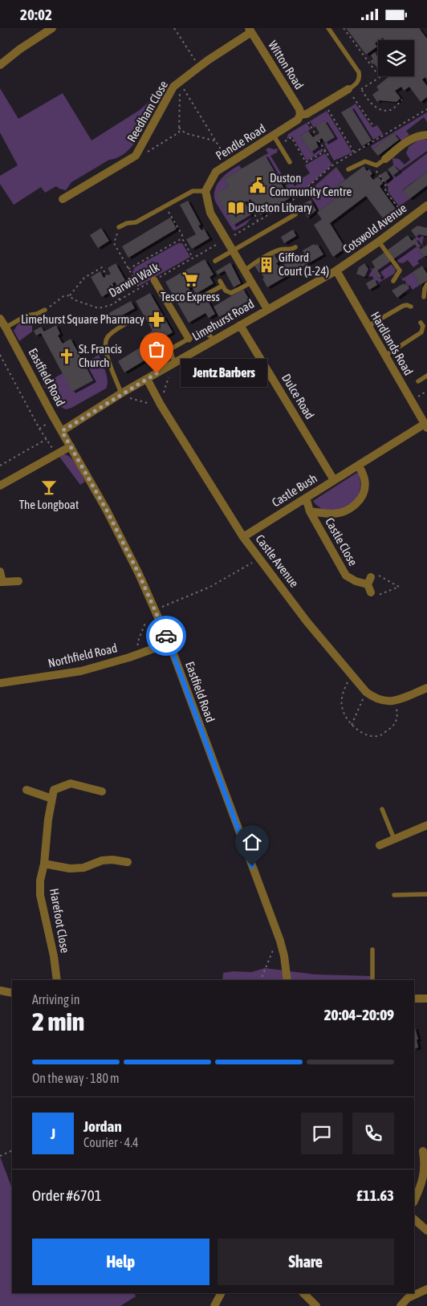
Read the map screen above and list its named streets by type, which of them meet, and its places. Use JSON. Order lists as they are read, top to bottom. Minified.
{"streets":{"street":["Witton Road","Reedham Close","Pendle Road","Cotswold Avenue","Limehurst Road","Hardlands Road","Eastfield Road","Dulce Road","Castle Bush","Castle Close","Castle Avenue","Northfield Road","Harefoot Close"],"path":["Darwin Walk"]},"crossings":[["Witton Road","Reedham Close"],["Witton Road","Pendle Road"],["Cotswold Avenue","Limehurst Road"],["Cotswold Avenue","Hardlands Road"],["Limehurst Road","Hardlands Road"],["Limehurst Road","Eastfield Road"],["Limehurst Road","Dulce Road"],["Limehurst Road","Castle Avenue"],["Hardlands Road","Castle Bush"],["Eastfield Road","Northfield Road"],["Dulce Road","Castle Bush"],["Castle Bush","Castle Close"],["Castle Bush","Castle Avenue"]],"places":{"public building":["Duston Community Centre"],"library":["Duston Library"],"building":["Gifford Court (1-24)"],"supermarket":["Tesco Express"],"pharmacy":["Limehurst Square Pharmacy"],"church":["St. Francis Church"],"other":["Jentz Barbers"],"bar":["The Longboat"]},"page":{"status":"20:02","bubble":"Jentz Barbers","heading":["2 min","Arriving in","20:04–20:09"],"panel":["Jordan","Courier · 4.4","Order #6701","£11.63"],"bar":"On the way · 180 m","round":"J","buttons":["Help","Share"]}}
